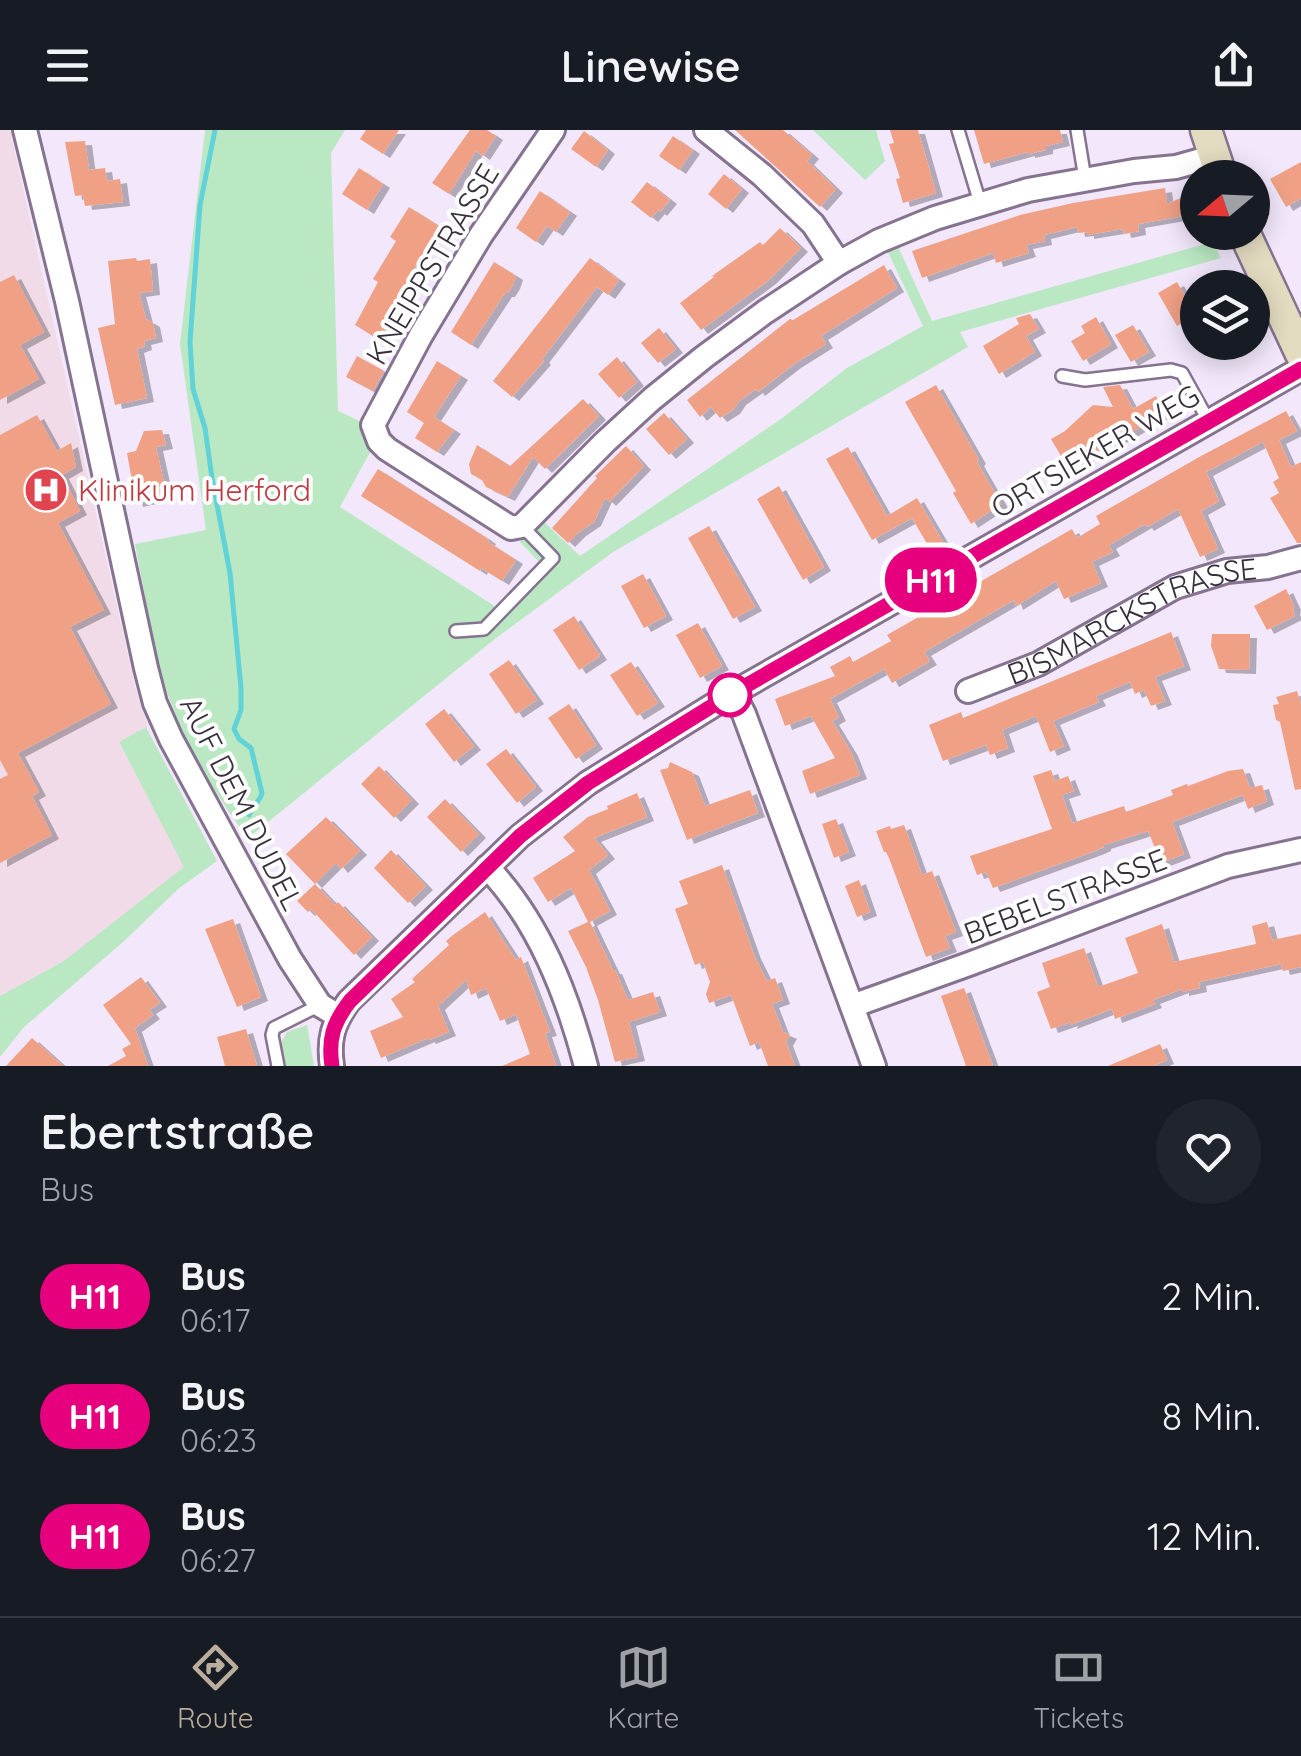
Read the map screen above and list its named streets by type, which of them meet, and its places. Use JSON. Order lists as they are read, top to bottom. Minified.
{"streets":{"street":["KNEIPPSTRASSE","ORTSIEKER WEG","BISMARCKSTRASSE","AUF DEM DUDEL","BEBELSTRASSE"]},"crossings":[["ORTSIEKER WEG","AUF DEM DUDEL"]],"places":{"hospital":["Klinikum Herford"]},"lines":["bus line H11"],"north":"left","page":{"header":"Linewise","on_map":"H11","heading":["Ebertstraße","Bus"],"list":[{"mark":"H11","name":"Bus","note":"06:17","value":"2 Min."},{"mark":"H11","name":"Bus","note":"06:23","value":"8 Min."},{"mark":"H11","name":"Bus","note":"06:27","value":"12 Min."}],"tabs":["Route","Karte","Tickets"]}}
